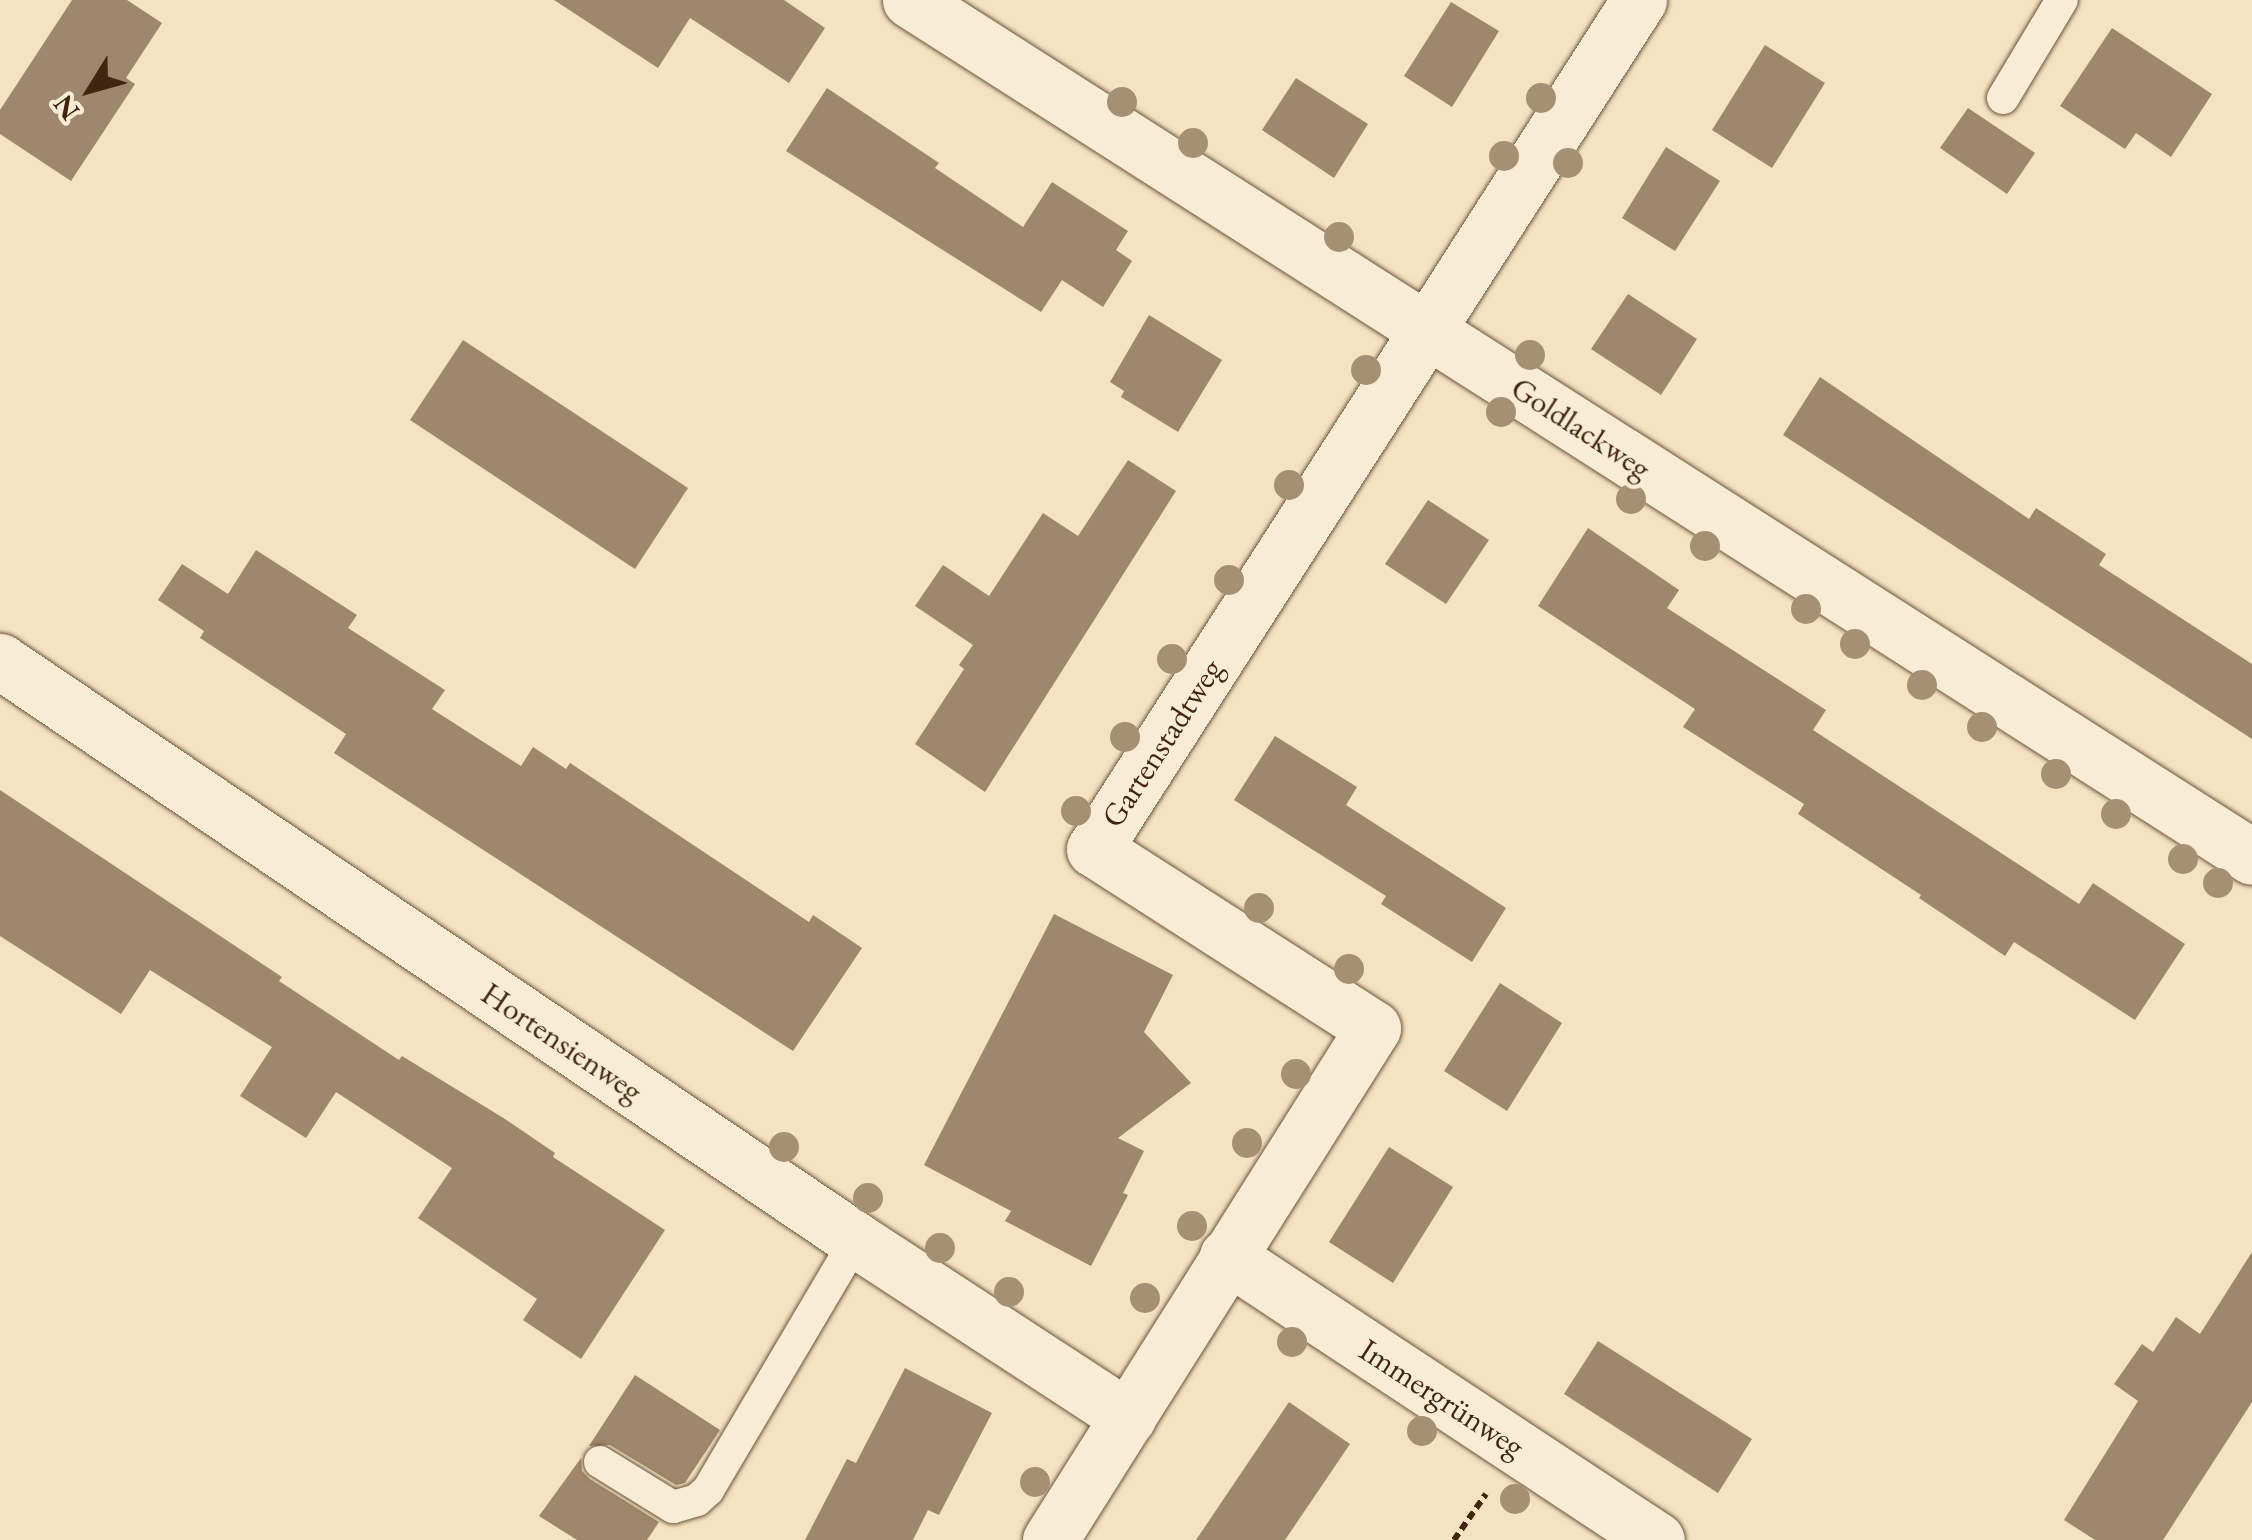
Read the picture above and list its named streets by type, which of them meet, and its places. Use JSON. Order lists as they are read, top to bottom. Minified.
{"streets":{"street":["Goldlackweg","Gartenstadtweg","Hortensienweg","Immergrünweg"]},"crossings":[["Goldlackweg","Gartenstadtweg"],["Gartenstadtweg","Hortensienweg"],["Gartenstadtweg","Immergrünweg"]],"north":"bottom left"}
